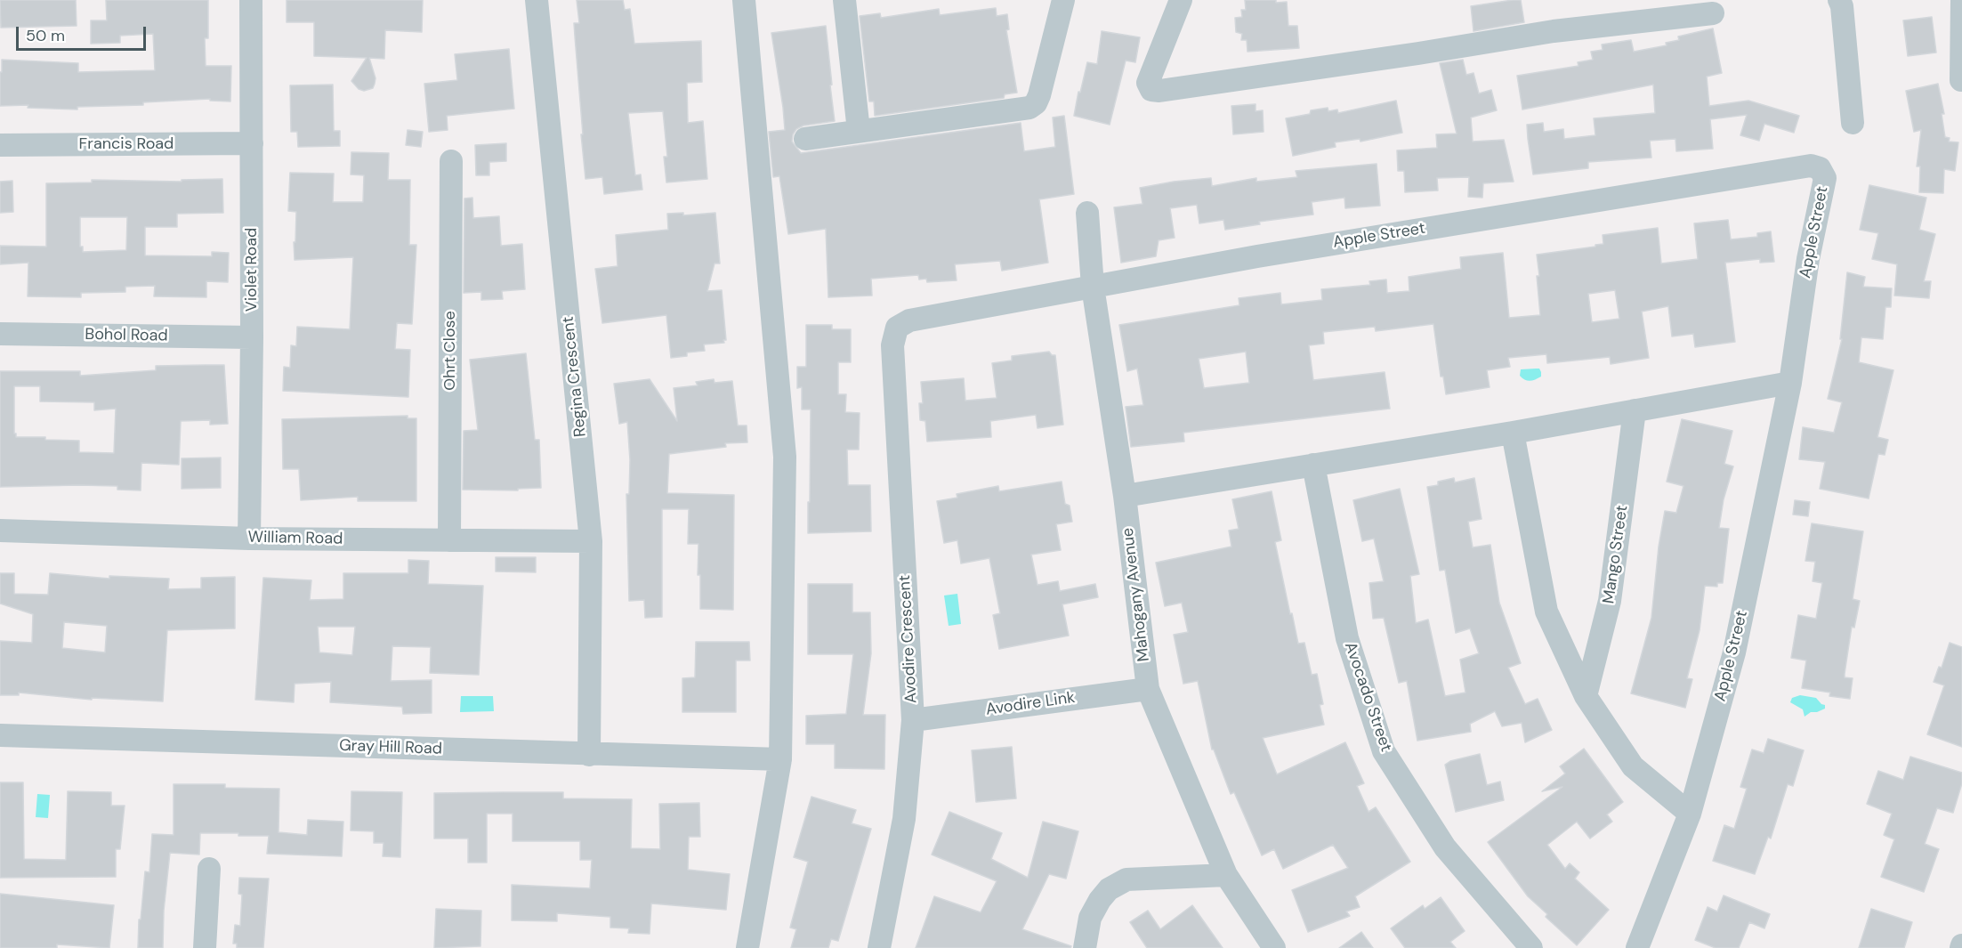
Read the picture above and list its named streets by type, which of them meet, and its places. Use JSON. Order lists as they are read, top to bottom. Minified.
{"streets":{"street":["Francis Road","Apple Street","Violet Road","Bohol Road","Ohrt Close","Regina Crescent","William Road","Mango Street","Mahogany Avenue","Avodire Crescent","Avocado Street","Avodire Link","Gray Hill Road"]},"crossings":[["Francis Road","Violet Road"],["Apple Street","Mahogany Avenue"],["Apple Street","Avodire Crescent"],["Violet Road","Bohol Road"],["Violet Road","William Road"],["Ohrt Close","William Road"],["Regina Crescent","William Road"],["Regina Crescent","Gray Hill Road"],["Mahogany Avenue","Avodire Crescent"],["Mahogany Avenue","Avodire Link"],["Avodire Crescent","Avodire Link"]],"scale_bar":"50 m"}
